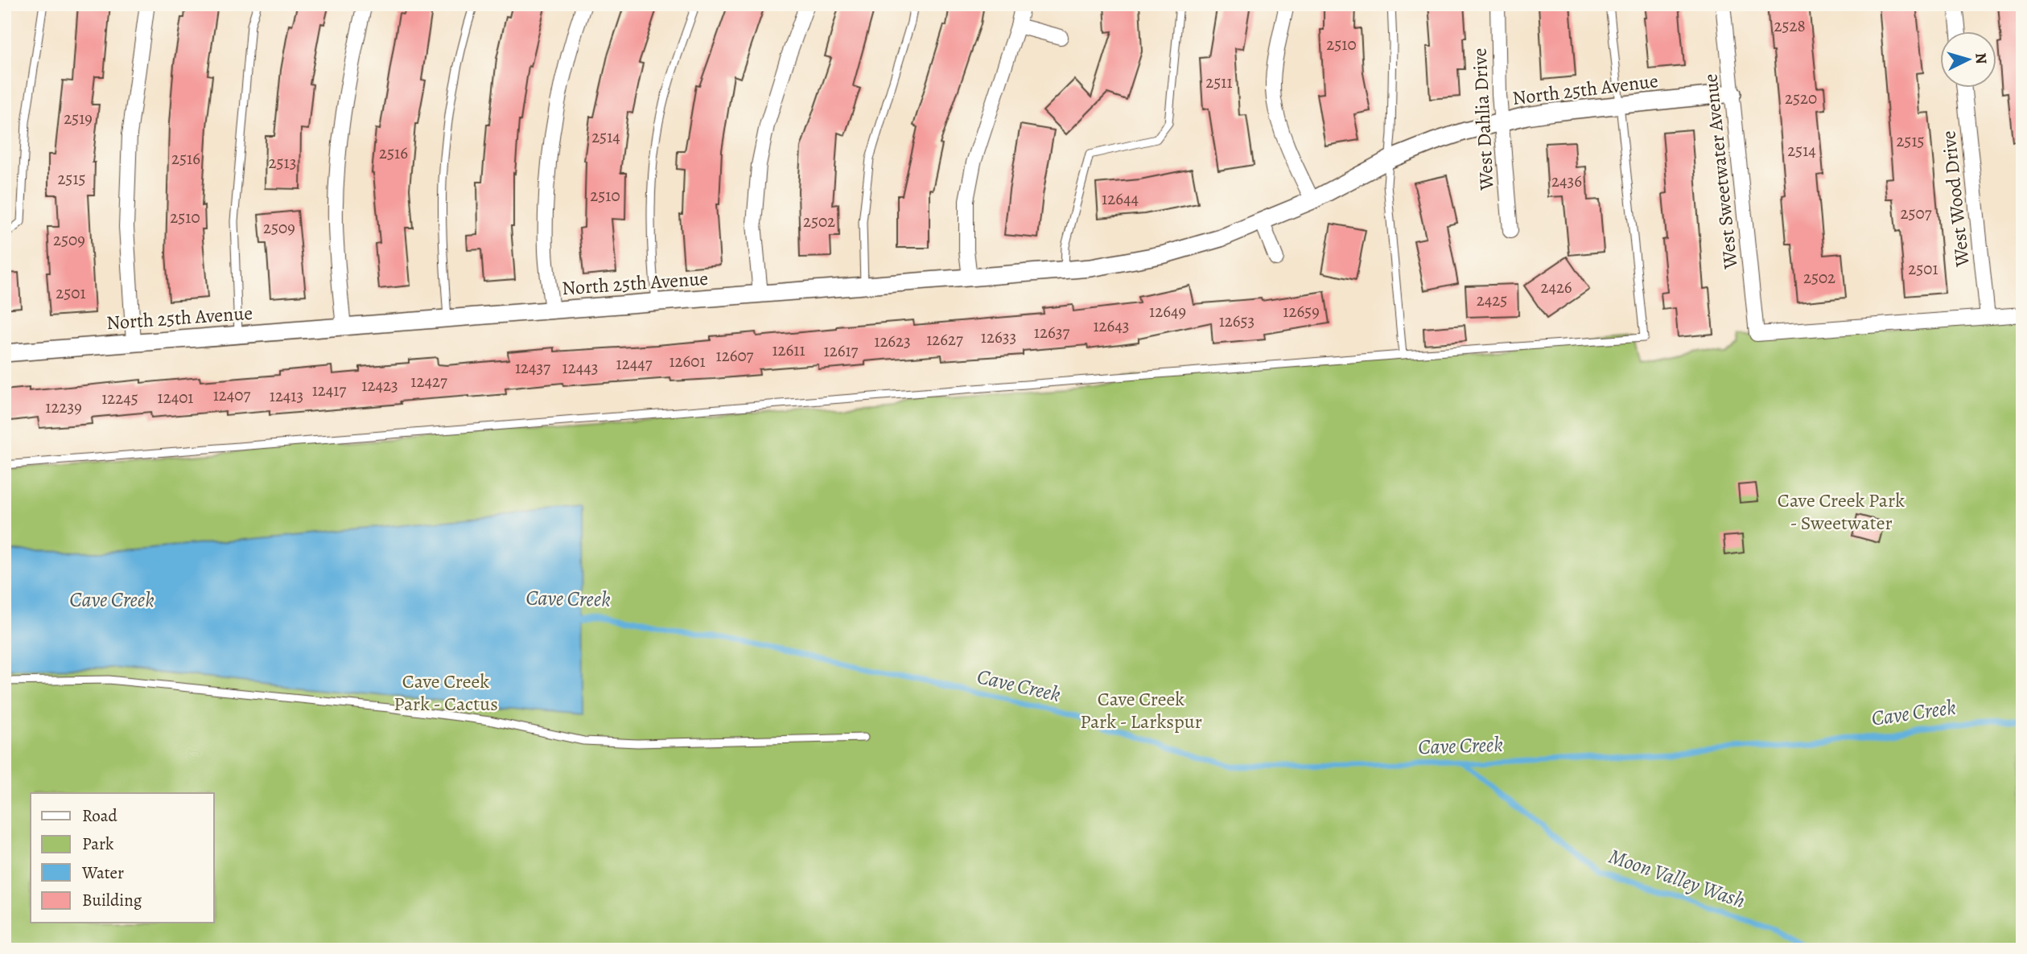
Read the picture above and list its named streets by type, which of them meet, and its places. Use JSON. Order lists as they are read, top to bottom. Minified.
{"streets":{"street":["North 25th Avenue","West Dahlia Drive","West Sweetwater Avenue","West Wood Drive"]},"crossings":[["North 25th Avenue","West Dahlia Drive"],["North 25th Avenue","West Sweetwater Avenue"],["West Sweetwater Avenue","West Wood Drive"]],"water":["Cave Creek","Moon Valley Wash"],"parks":["Cave Creek Park - Sweetwater","Cave Creek Park - Cactus","Cave Creek Park - Larkspur"],"house_numbers":["2528","2510","2511","2520","2519","2514","2515","2514","2516","2516","2513","2515","2436","2510","12644","2507","2510","2502","2509","2509","2501","2502","2426","2501","2425","12649","12659","12653","12643","12637","12633","12627","12623","12611","12617","12607","12601","12447","12437","12443","12427","12423","12417","12407","12413","12401","12245","12239"],"legend":["Road","Park","Water","Building"],"north":"right"}
